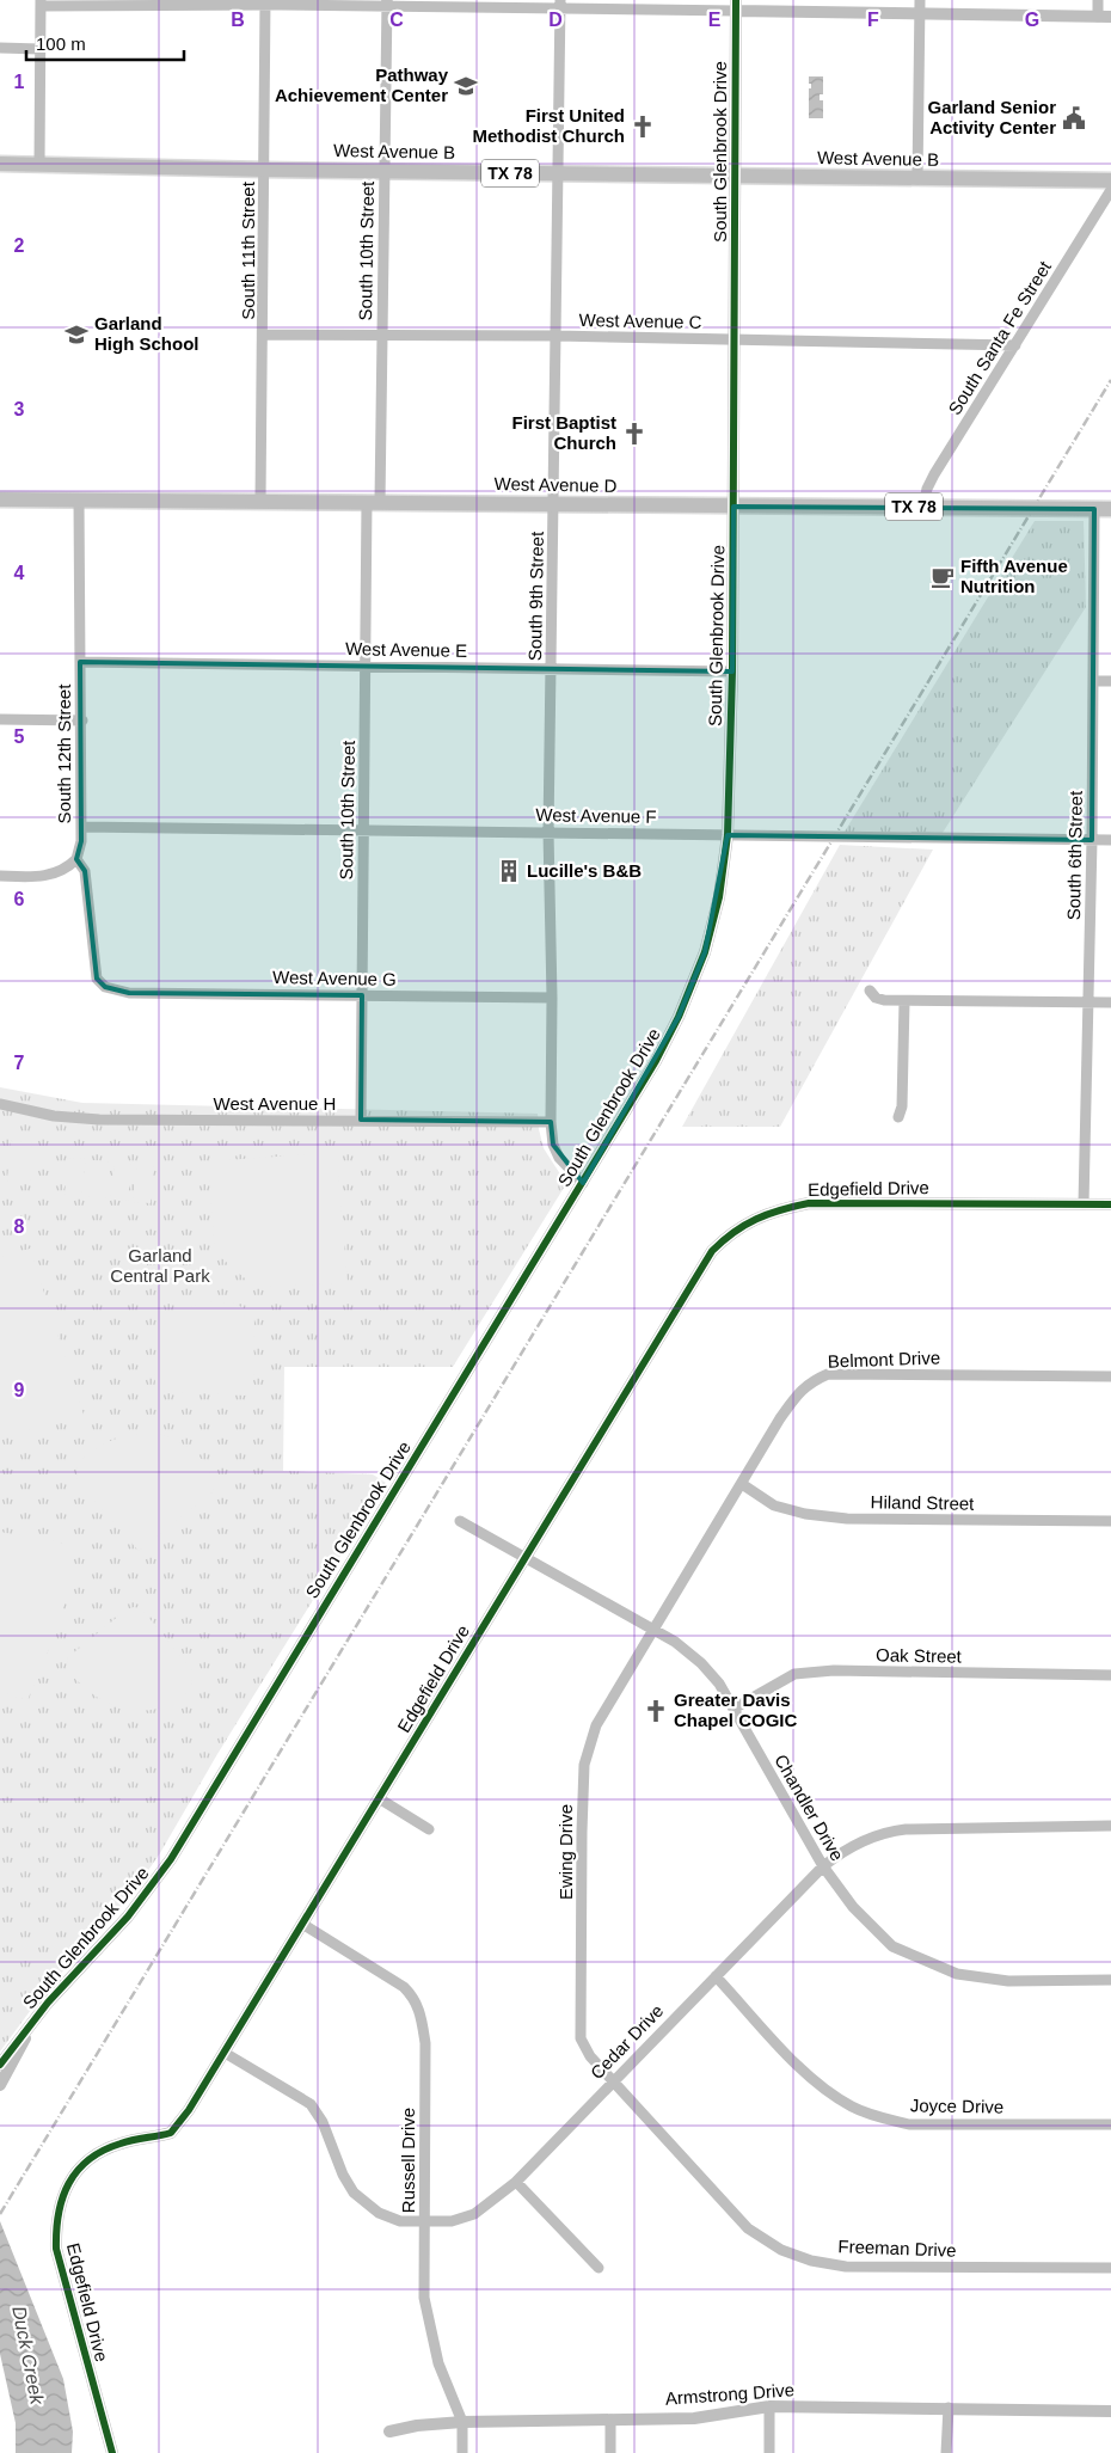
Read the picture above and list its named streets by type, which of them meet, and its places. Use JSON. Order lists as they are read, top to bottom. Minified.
{"streets":{"main road":["West Avenue B","TX 78","West Avenue D"],"street":["South Glenbrook Drive","South 11th Street","South 10th Street","West Avenue C","South Santa Fe Street","South 9th Street","West Avenue E","South 12th Street","West Avenue F","South 6th Street","West Avenue G","West Avenue H","Edgefield Drive","Belmont Drive","Hiland Street","Oak Street","Chandler Drive","Ewing Drive","Cedar Drive","Joyce Drive","Russell Drive","Freeman Drive","Armstrong Drive"]},"crossings":[["West Avenue B","South Glenbrook Drive"],["West Avenue B","South 11th Street"],["West Avenue B","South 10th Street"],["West Avenue B","South 9th Street"],["South Glenbrook Drive","West Avenue C"],["South Glenbrook Drive","West Avenue D"],["South Glenbrook Drive","South 9th Street"],["South Glenbrook Drive","West Avenue E"],["South Glenbrook Drive","West Avenue F"],["South 11th Street","West Avenue C"],["South 11th Street","West Avenue D"],["South 10th Street","West Avenue C"],["South 10th Street","West Avenue D"],["South 10th Street","West Avenue E"],["South 10th Street","West Avenue F"],["South 10th Street","West Avenue G"],["South 10th Street","West Avenue H"],["West Avenue C","South Santa Fe Street"],["West Avenue C","South 9th Street"],["South Santa Fe Street","West Avenue D"],["West Avenue D","South 9th Street"],["West Avenue D","South 12th Street"],["West Avenue D","South 6th Street"],["South 9th Street","West Avenue E"],["South 9th Street","West Avenue F"],["South 9th Street","West Avenue G"],["South 9th Street","West Avenue H"],["West Avenue E","South 12th Street"],["South 12th Street","West Avenue F"],["South 12th Street","West Avenue G"],["West Avenue F","South 6th Street"],["South 6th Street","Edgefield Drive"],["Edgefield Drive","Chandler Drive"],["Edgefield Drive","Cedar Drive"],["Edgefield Drive","Russell Drive"],["Belmont Drive","Hiland Street"],["Belmont Drive","Chandler Drive"],["Belmont Drive","Ewing Drive"],["Oak Street","Chandler Drive"],["Chandler Drive","Ewing Drive"],["Chandler Drive","Cedar Drive"],["Ewing Drive","Cedar Drive"],["Ewing Drive","Freeman Drive"],["Cedar Drive","Joyce Drive"],["Cedar Drive","Russell Drive"],["Cedar Drive","Freeman Drive"],["Russell Drive","Armstrong Drive"]],"water":["Duck Creek"],"parks":["Garland Central Park"],"places":{"school or university":["Pathway Achievement Center","Garland High School"],"public building":["Garland Senior Activity Center"],"church":["First United Methodist Church","First Baptist Church","Greater Davis Chapel COGIC"],"cafe":["Fifth Avenue Nutrition"],"building":["Lucille's B&B"]},"scale_bar":"100 m","grid":{"columns":["B","C","D","E","F","G"],"rows":["1","2","3","4","5","6","7","8","9"]}}
